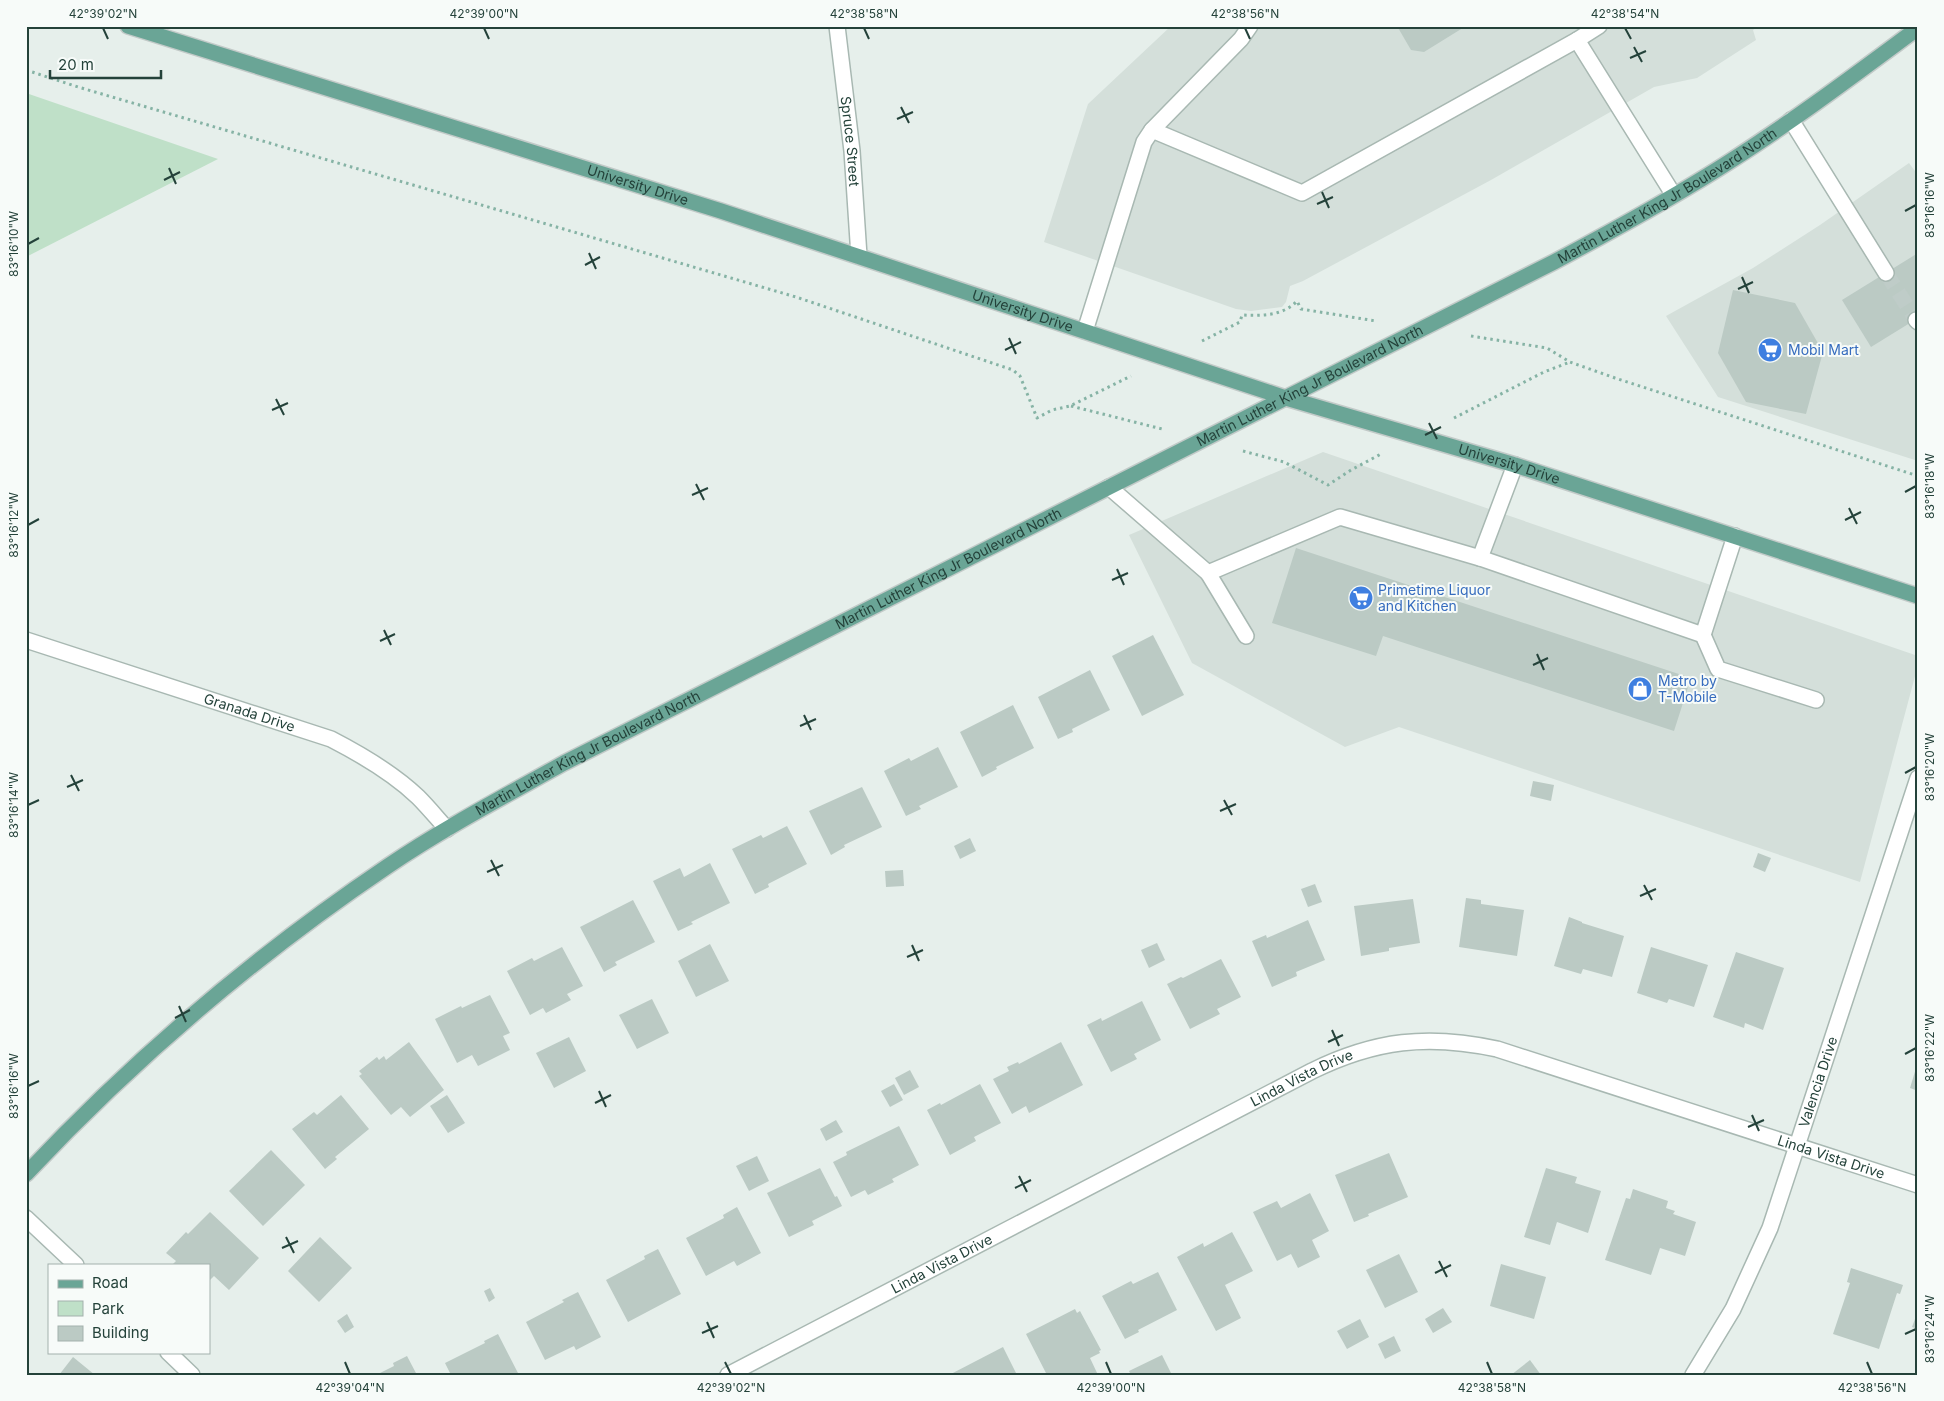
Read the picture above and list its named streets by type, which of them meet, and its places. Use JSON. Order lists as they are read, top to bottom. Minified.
{"streets":{"main road":["University Drive","Martin Luther King Jr Boulevard North"],"street":["Spruce Street","Granada Drive","Linda Vista Drive","Valencia Drive"]},"crossings":[["Spruce Street","University Drive"],["University Drive","Martin Luther King Jr Boulevard North"],["Martin Luther King Jr Boulevard North","Granada Drive"],["Linda Vista Drive","Valencia Drive"]],"places":{"supermarket":["Mobil Mart","Primetime Liquor and Kitchen"],"shop":["Metro by T-Mobile"]},"legend":["Road","Park","Building"],"scale_bar":"20 m","coordinates":["42°39'02\"N","42°39'00\"N","42°38'58\"N","42°38'56\"N","42°38'54\"N","83°16'16\"W","83°16'10\"W","83°16'18\"W","83°16'12\"W","83°16'20\"W","83°16'14\"W","83°16'22\"W","83°16'24\"W","42°39'04\"N"]}
